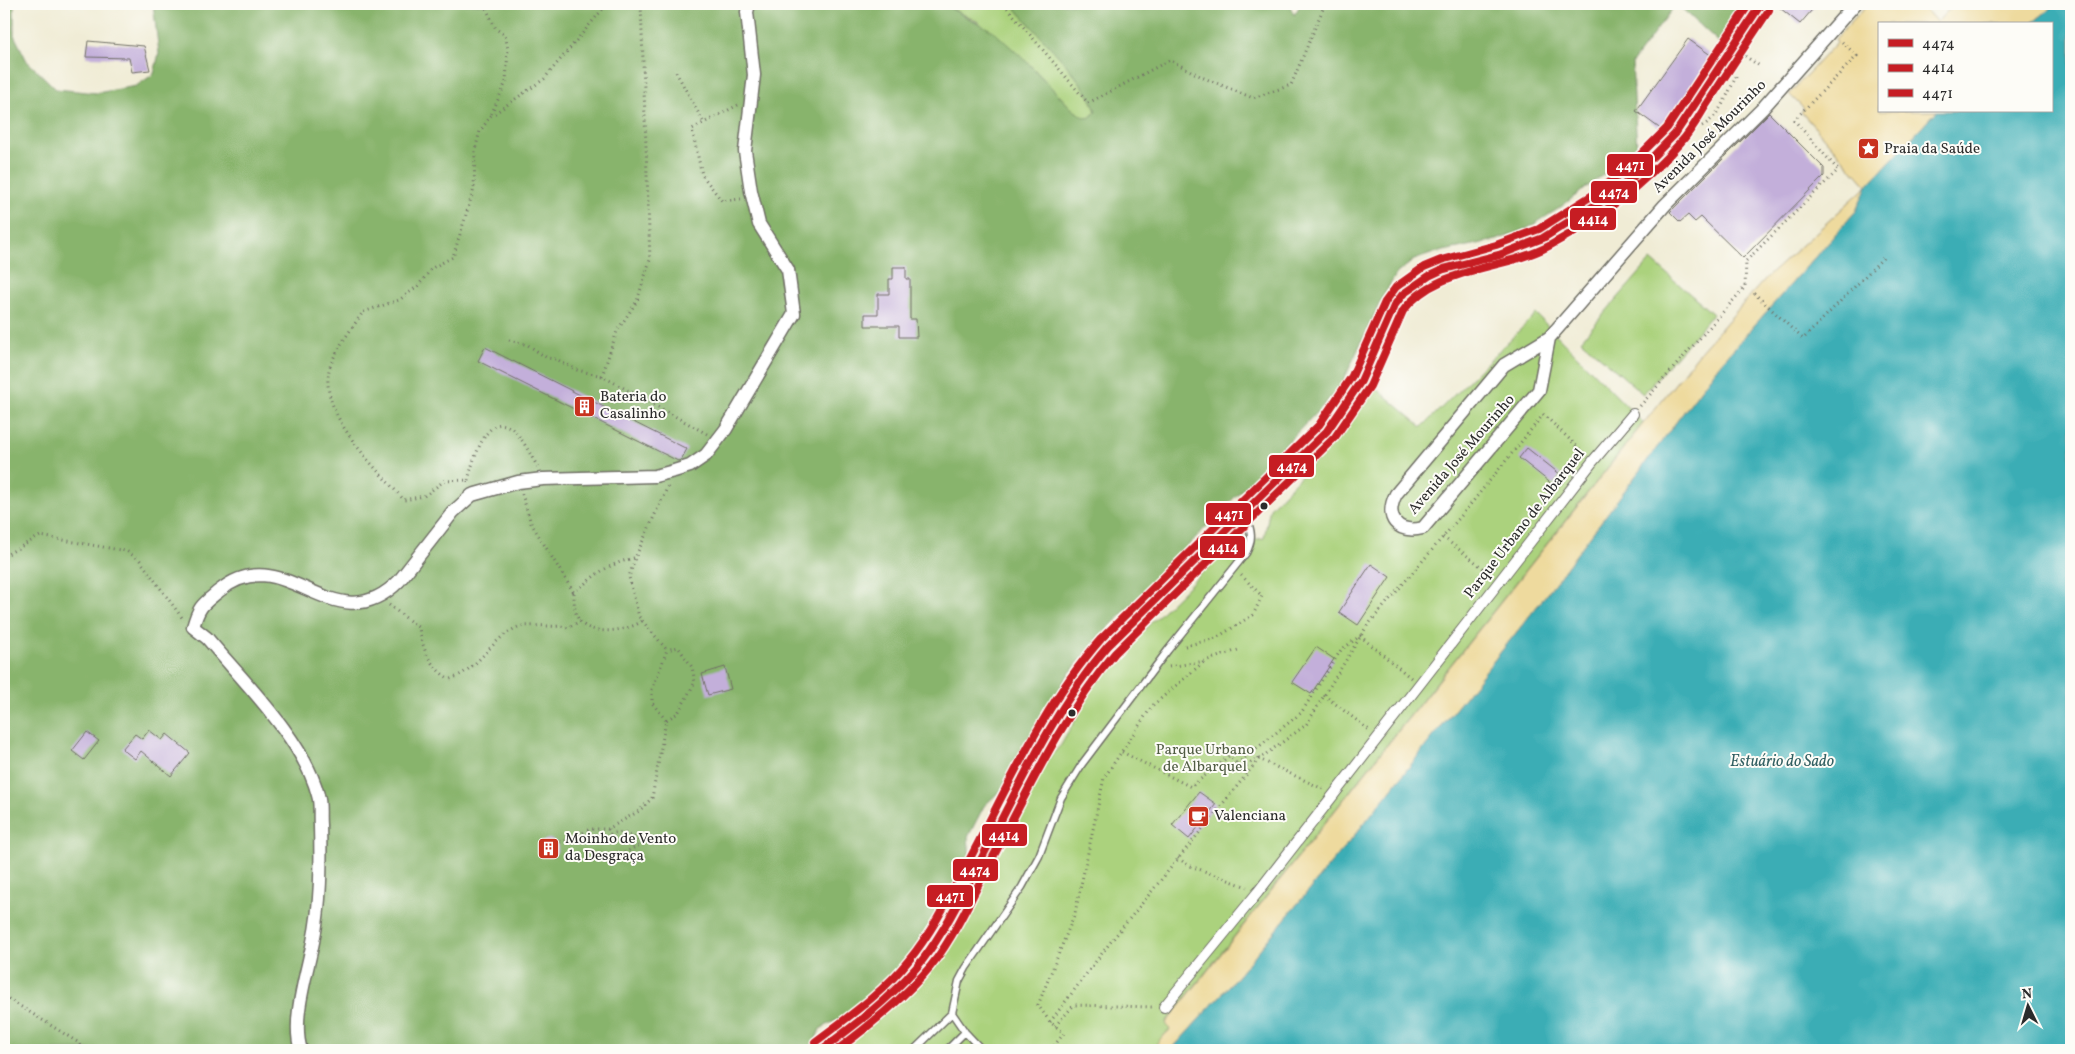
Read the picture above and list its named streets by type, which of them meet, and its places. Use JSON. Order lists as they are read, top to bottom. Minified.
{"streets":{"street":["Avenida José Mourinho","Parque Urbano de Albarquel"]},"water":["Estuário do Sado"],"parks":["Parque Urbano de Albarquel"],"places":{"place":["Praia da Saúde"],"building":["Bateria do Casalinho","Moinho de Vento da Desgraça"],"cafe":["Valenciana"]},"lines":["transit line 4474","transit line 4471","transit line 4414"],"legend":["4474","4414","4471"],"north":"top"}
